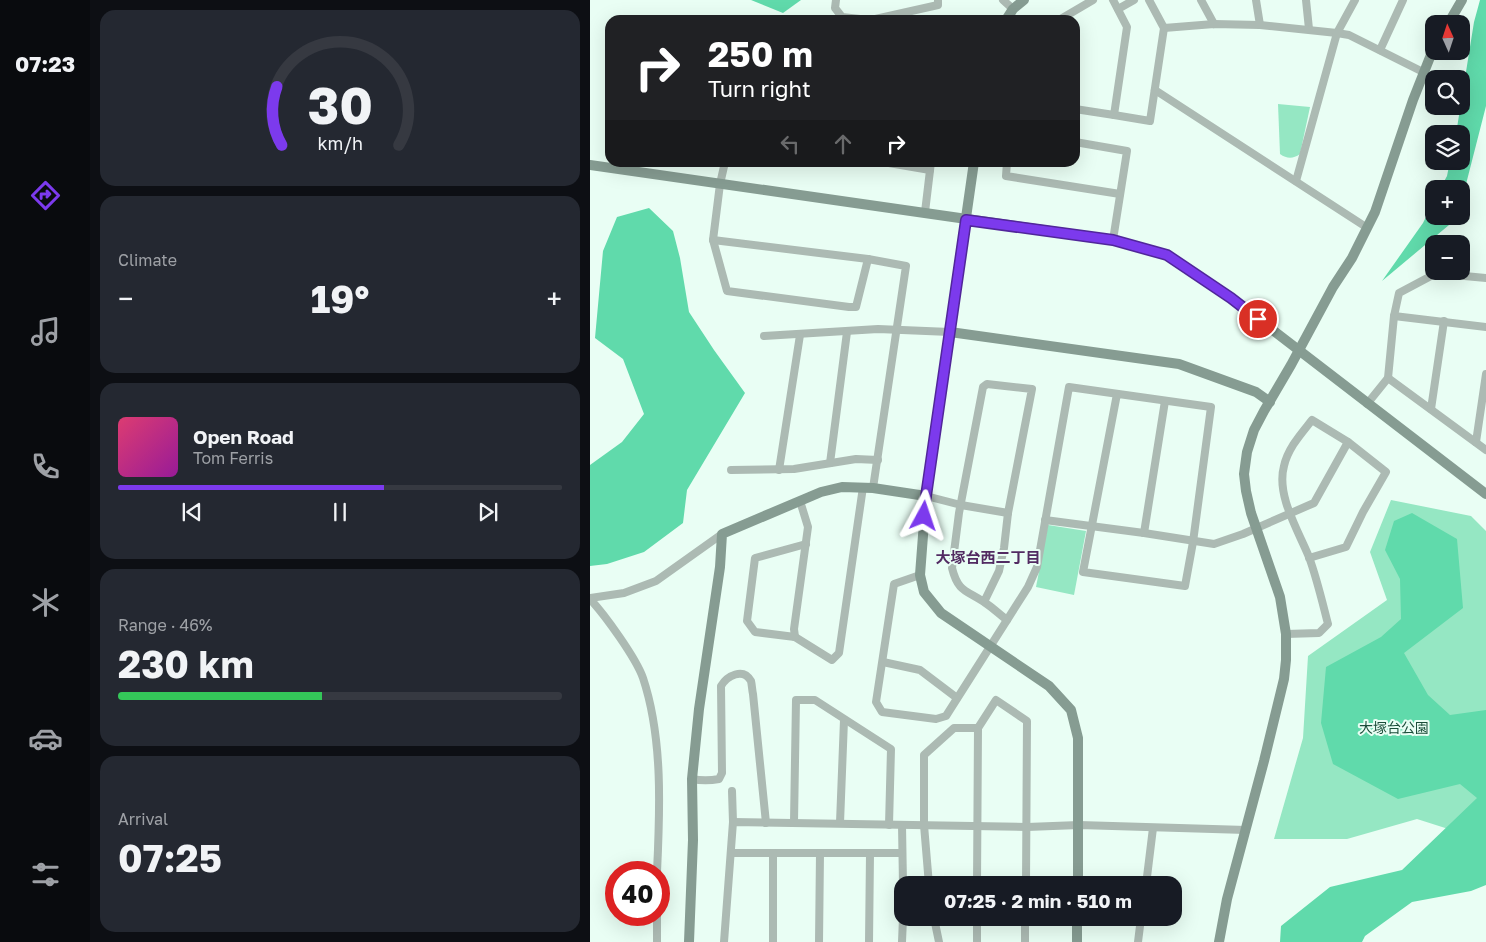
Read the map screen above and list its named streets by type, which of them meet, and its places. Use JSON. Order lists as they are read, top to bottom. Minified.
{"districts":["大塚台西二丁目"],"parks":["大塚台公園"],"north":"top","page":{"tabs":"07:23","map_buttons":["+","−"],"turn":["250 m","Turn right"],"tile":["Climate",["Range · 46%","230 km"],["Arrival","07:25"]],"heat":["−","19°","+"],"song":["Open Road","Tom Ferris"],"limit":"40","trip":"07:25 · 2 min · 510 m","gauge":["30","km/h"]}}
